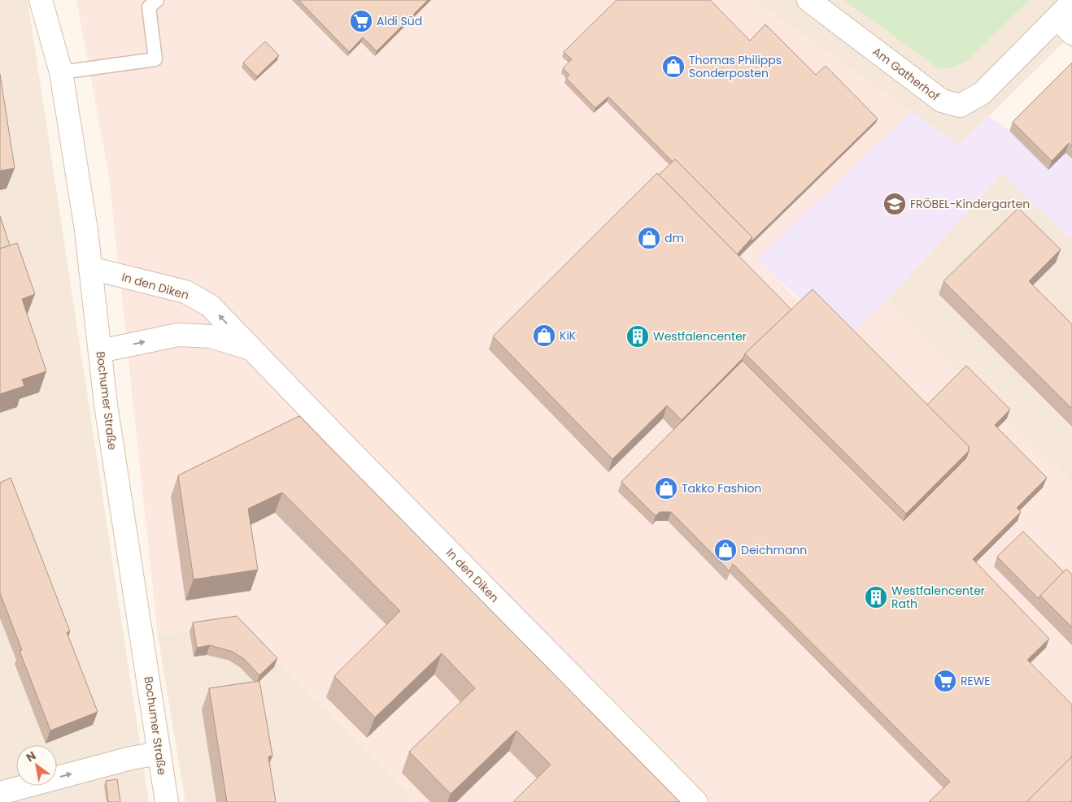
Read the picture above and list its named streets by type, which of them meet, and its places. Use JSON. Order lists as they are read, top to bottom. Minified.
{"streets":{"street":["Am Gatherhof","In den Diken","Bochumer Straße"]},"crossings":[["In den Diken","Bochumer Straße"]],"places":{"supermarket":["Aldi Süd","REWE"],"shop":["Thomas Philipps Sonderposten","dm","KiK","Takko Fashion","Deichmann"],"school or university":["FRÖBEL-Kindergarten"],"building":["Westfalencenter","Westfalencenter Rath"]},"north":"top left"}
